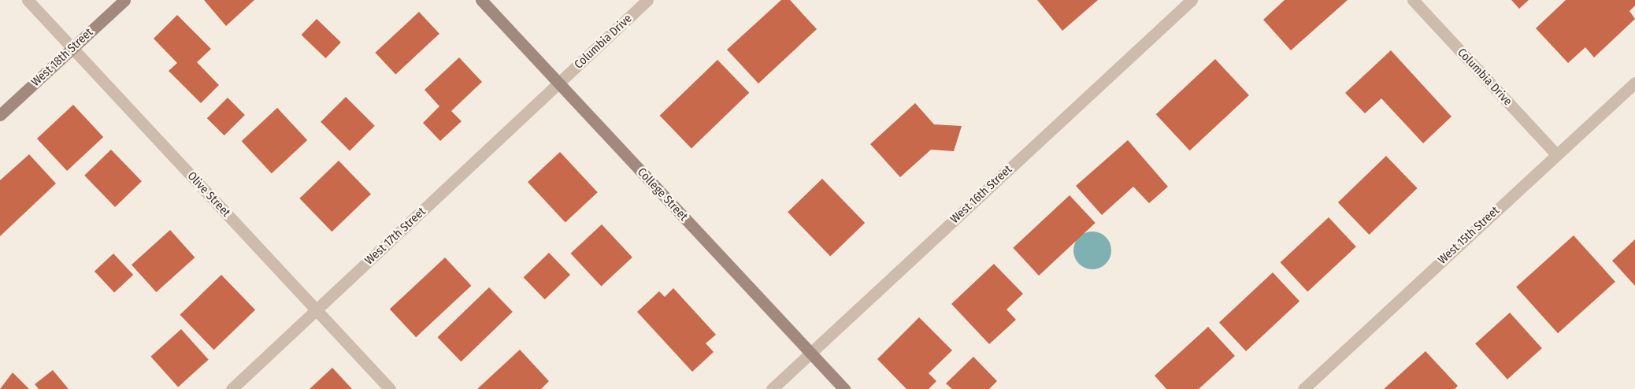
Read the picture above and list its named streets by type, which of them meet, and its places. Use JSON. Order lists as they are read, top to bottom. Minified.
{"streets":{"street":["Columbia Drive","West 18th Street","Olive Street","College Street","West 16th Street","West 15th Street","West 17th Street"]},"crossings":[["Columbia Drive","College Street"],["Columbia Drive","West 15th Street"],["Columbia Drive","West 17th Street"],["West 18th Street","Olive Street"],["Olive Street","West 17th Street"],["College Street","West 16th Street"],["College Street","West 17th Street"]]}
